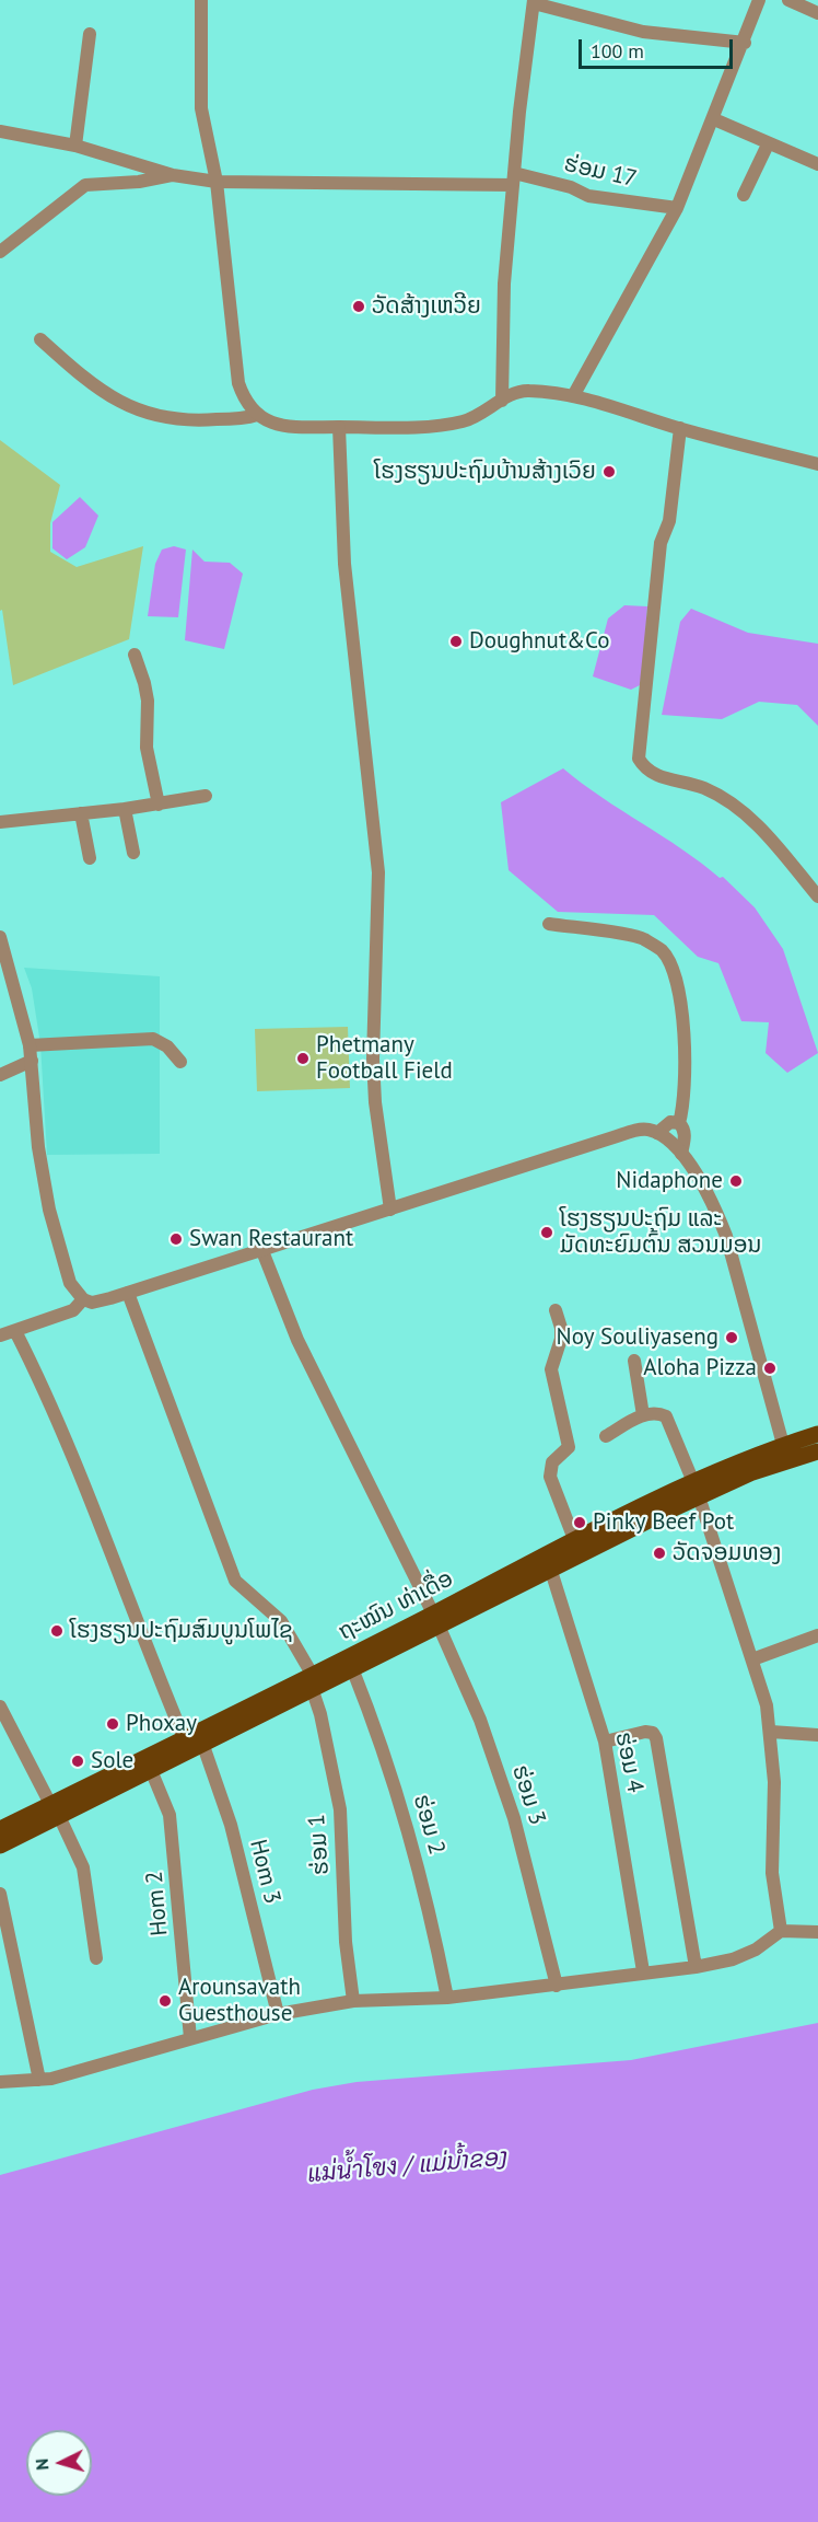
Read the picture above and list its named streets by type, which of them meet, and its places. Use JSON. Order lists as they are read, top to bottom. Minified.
{"streets":{"main road":["ຖະໝົນ ທ່າເດື່ອ"],"street":["ຮ່ອມ 17","ຮ່ອມ 4","ຮ່ອມ 3","ຮ່ອມ 2","ຮ່ອມ 1","Hom 3","Hom 2"]},"crossings":[["ຖະໝົນ ທ່າເດື່ອ","ຮ່ອມ 4"],["ຖະໝົນ ທ່າເດື່ອ","ຮ່ອມ 3"],["ຖະໝົນ ທ່າເດື່ອ","ຮ່ອມ 2"],["ຖະໝົນ ທ່າເດື່ອ","ຮ່ອມ 1"],["ຖະໝົນ ທ່າເດື່ອ","Hom 3"],["ຖະໝົນ ທ່າເດື່ອ","Hom 2"]],"water":["แม่น้ำโขง / ແມ່ນ້ຳຂອງ"],"places":["ວັດສ້າງເຫວີຍ","ໂຮງຮຽນປະຖົມບ້ານສ້າງເວົຍ","Doughnut&Co","Phetmany Football Field","Nidaphone","ໂຮງຮຽນປະຖົມ ແລະ ມັດທະຍົມຕົ້ນ ສວນມອນ","Swan Restaurant","Noy Souliyaseng","Aloha Pizza","Pinky Beef Pot","ວັດຈອມທອງ","ໂຮງຮຽນປະຖົມສົມບູນໂພໄຊ","Phoxay","Sole","Arounsavath Guesthouse"],"scale_bar":"100 m","north":"left"}
